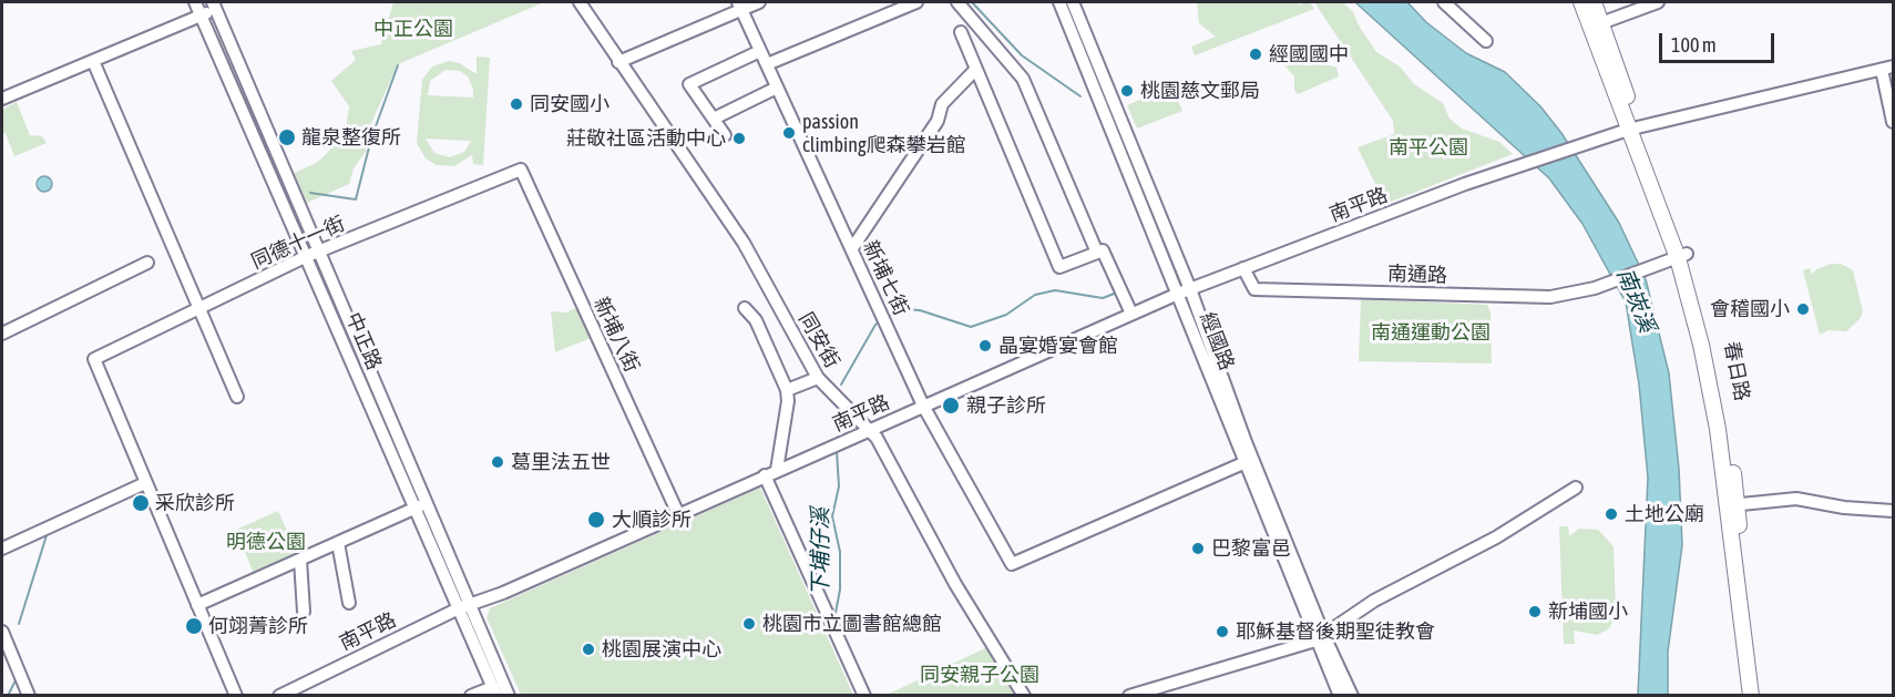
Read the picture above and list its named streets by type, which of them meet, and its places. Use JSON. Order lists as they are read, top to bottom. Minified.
{"streets":{"main road":["春日路"],"street":["南平路","同德十一街","南通路","新埔七街","新埔八街","同安街","中正路","經國路"]},"crossings":[["南平路","南通路"],["南平路","新埔七街"],["南平路","新埔八街"],["南平路","同安街"],["南平路","中正路"],["南平路","經國路"],["南平路","春日路"],["同德十一街","新埔八街"],["同德十一街","中正路"],["南通路","春日路"],["新埔七街","經國路"]],"water":["南崁溪","下埔仔溪"],"parks":["中正公園","南平公園","南通運動公園","明德公園","同安親子公園"],"places":["經國國中","桃園慈文郵局","同安國小","passion climbing爬森攀岩館","龍泉整復所","莊敬社區活動中心","會稽國小","晶宴婚宴會館","親子診所","葛里法五世","采欣診所","土地公廟","大順診所","巴黎富邑","新埔國小","桃園市立圖書館總館","何翊菁診所","耶穌基督後期聖徒教會","桃園展演中心"],"scale_bar":"100 m"}
